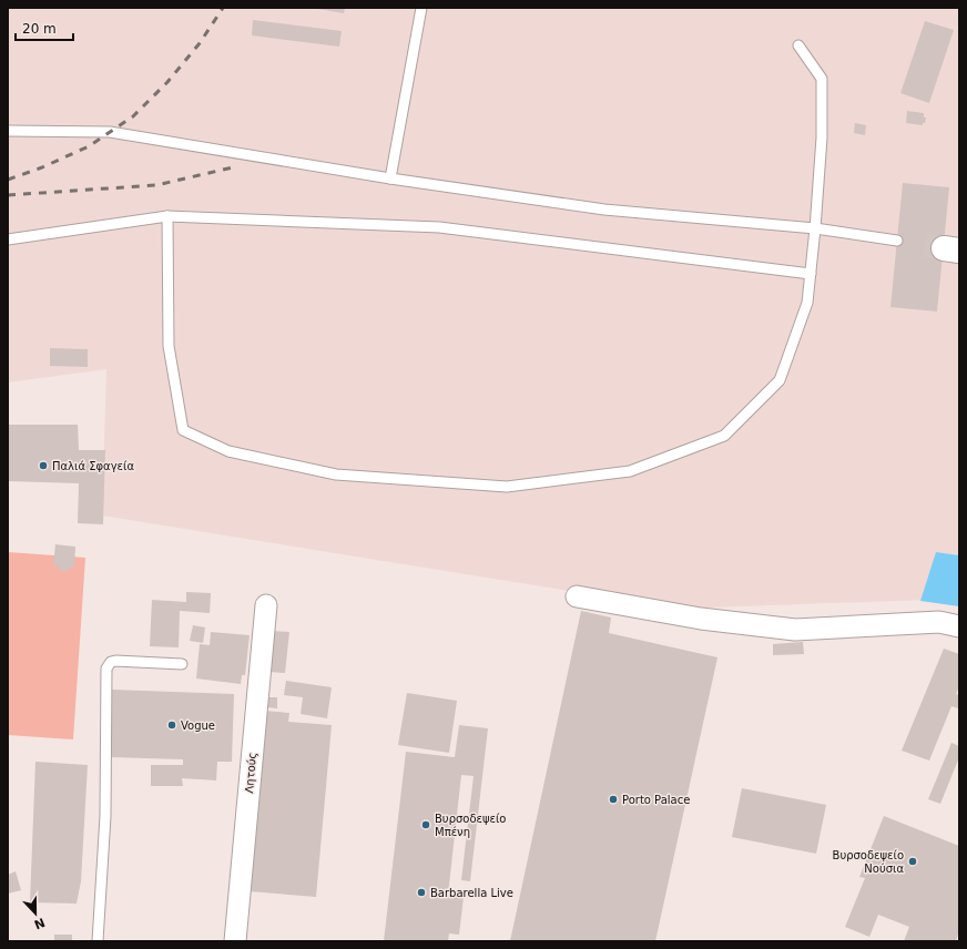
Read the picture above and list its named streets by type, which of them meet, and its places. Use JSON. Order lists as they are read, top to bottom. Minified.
{"streets":{"street":["Λητούς"]},"places":["Παλιά Σφαγεία","Vogue","Porto Palace","Βυρσοδεψείο Μπένη","Βυρσοδεψείο Νούσια","Barbarella Live"],"scale_bar":"20 m","north":"bottom"}
